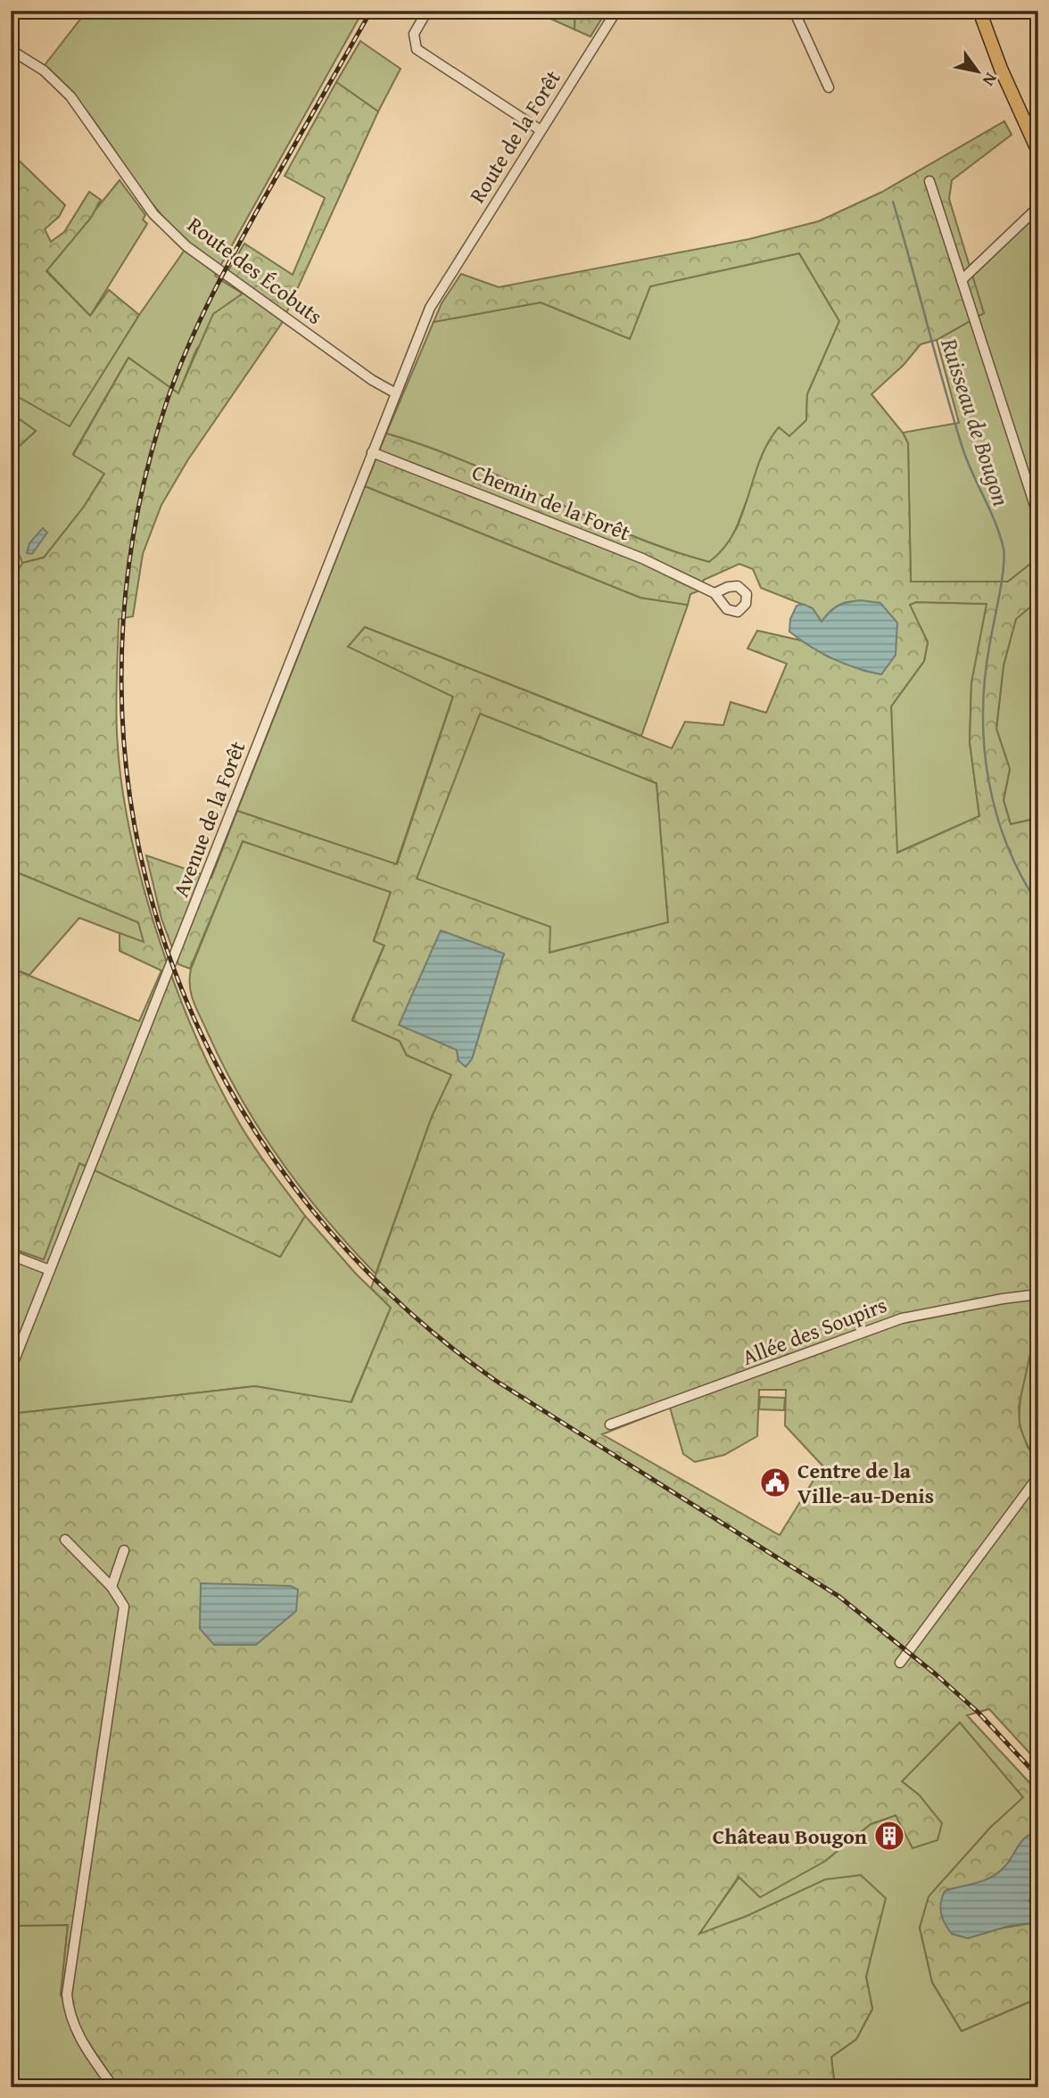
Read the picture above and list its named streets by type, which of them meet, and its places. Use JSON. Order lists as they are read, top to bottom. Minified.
{"streets":{"street":["Route de la Forêt","Route des Écobuts","Chemin de la Forêt","Avenue de la Forêt","Allée des Soupirs"]},"crossings":[["Route de la Forêt","Avenue de la Forêt"],["Route des Écobuts","Avenue de la Forêt"],["Chemin de la Forêt","Avenue de la Forêt"]],"water":["Ruisseau de Bougon"],"places":{"public building":["Centre de la Ville-au-Denis"],"building":["Château Bougon"]},"north":"bottom right"}
